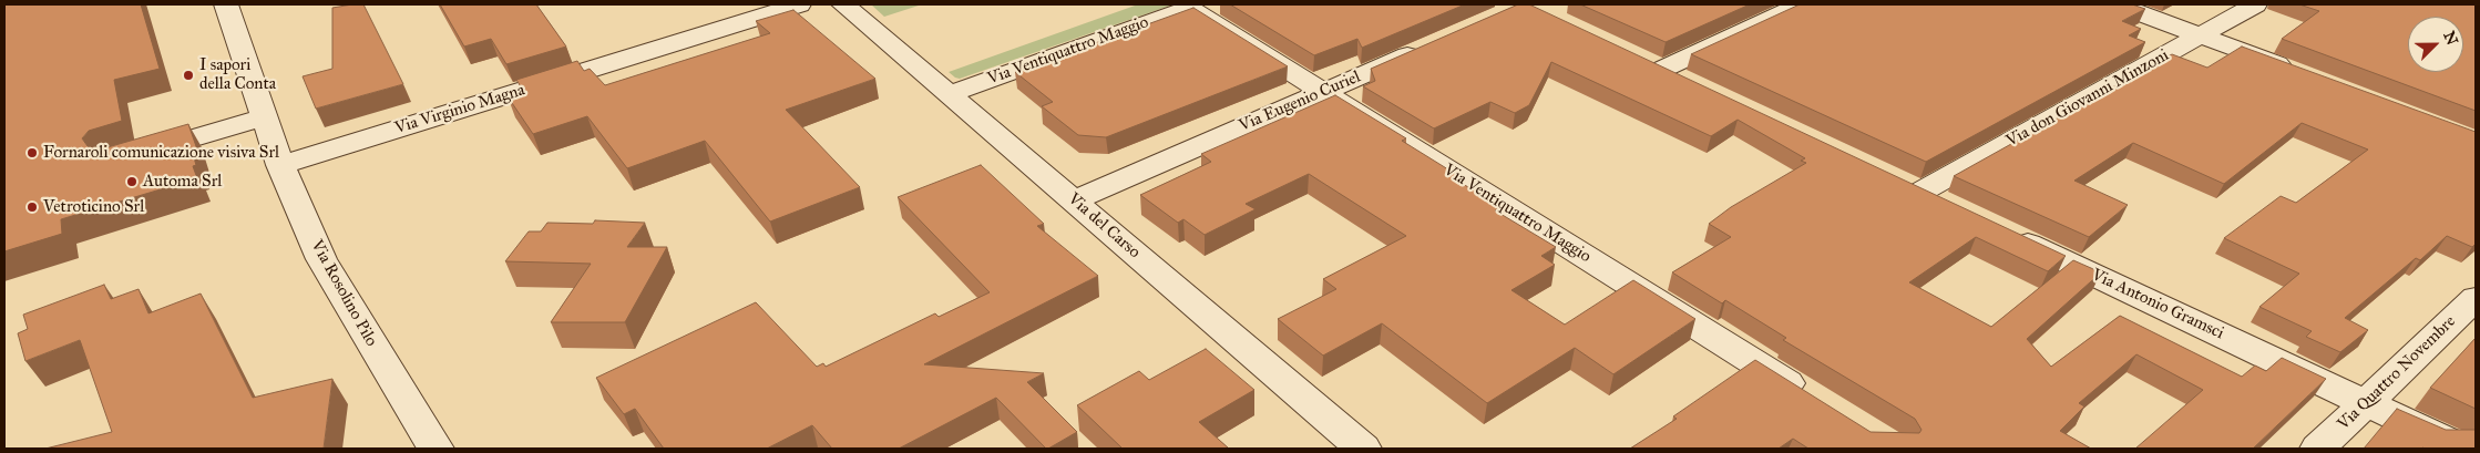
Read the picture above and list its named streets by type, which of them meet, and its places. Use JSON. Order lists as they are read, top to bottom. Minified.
{"streets":{"street":["Via Ventiquattro Maggio","Via don Giovanni Minzoni","Via Eugenio Curiel","Via Virginio Magna","Via del Carso","Via Rosolino Pilo","Via Antonio Gramsci","Via Quattro Novembre"]},"crossings":[["Via Ventiquattro Maggio","Via Eugenio Curiel"],["Via Ventiquattro Maggio","Via del Carso"],["Via Eugenio Curiel","Via del Carso"],["Via Virginio Magna","Via Rosolino Pilo"],["Via Antonio Gramsci","Via Quattro Novembre"]],"places":["I sapori della Conta","Fornaroli comunicazione visiva Srl","Automa Srl","Vetroticino Srl"],"north":"top right"}
